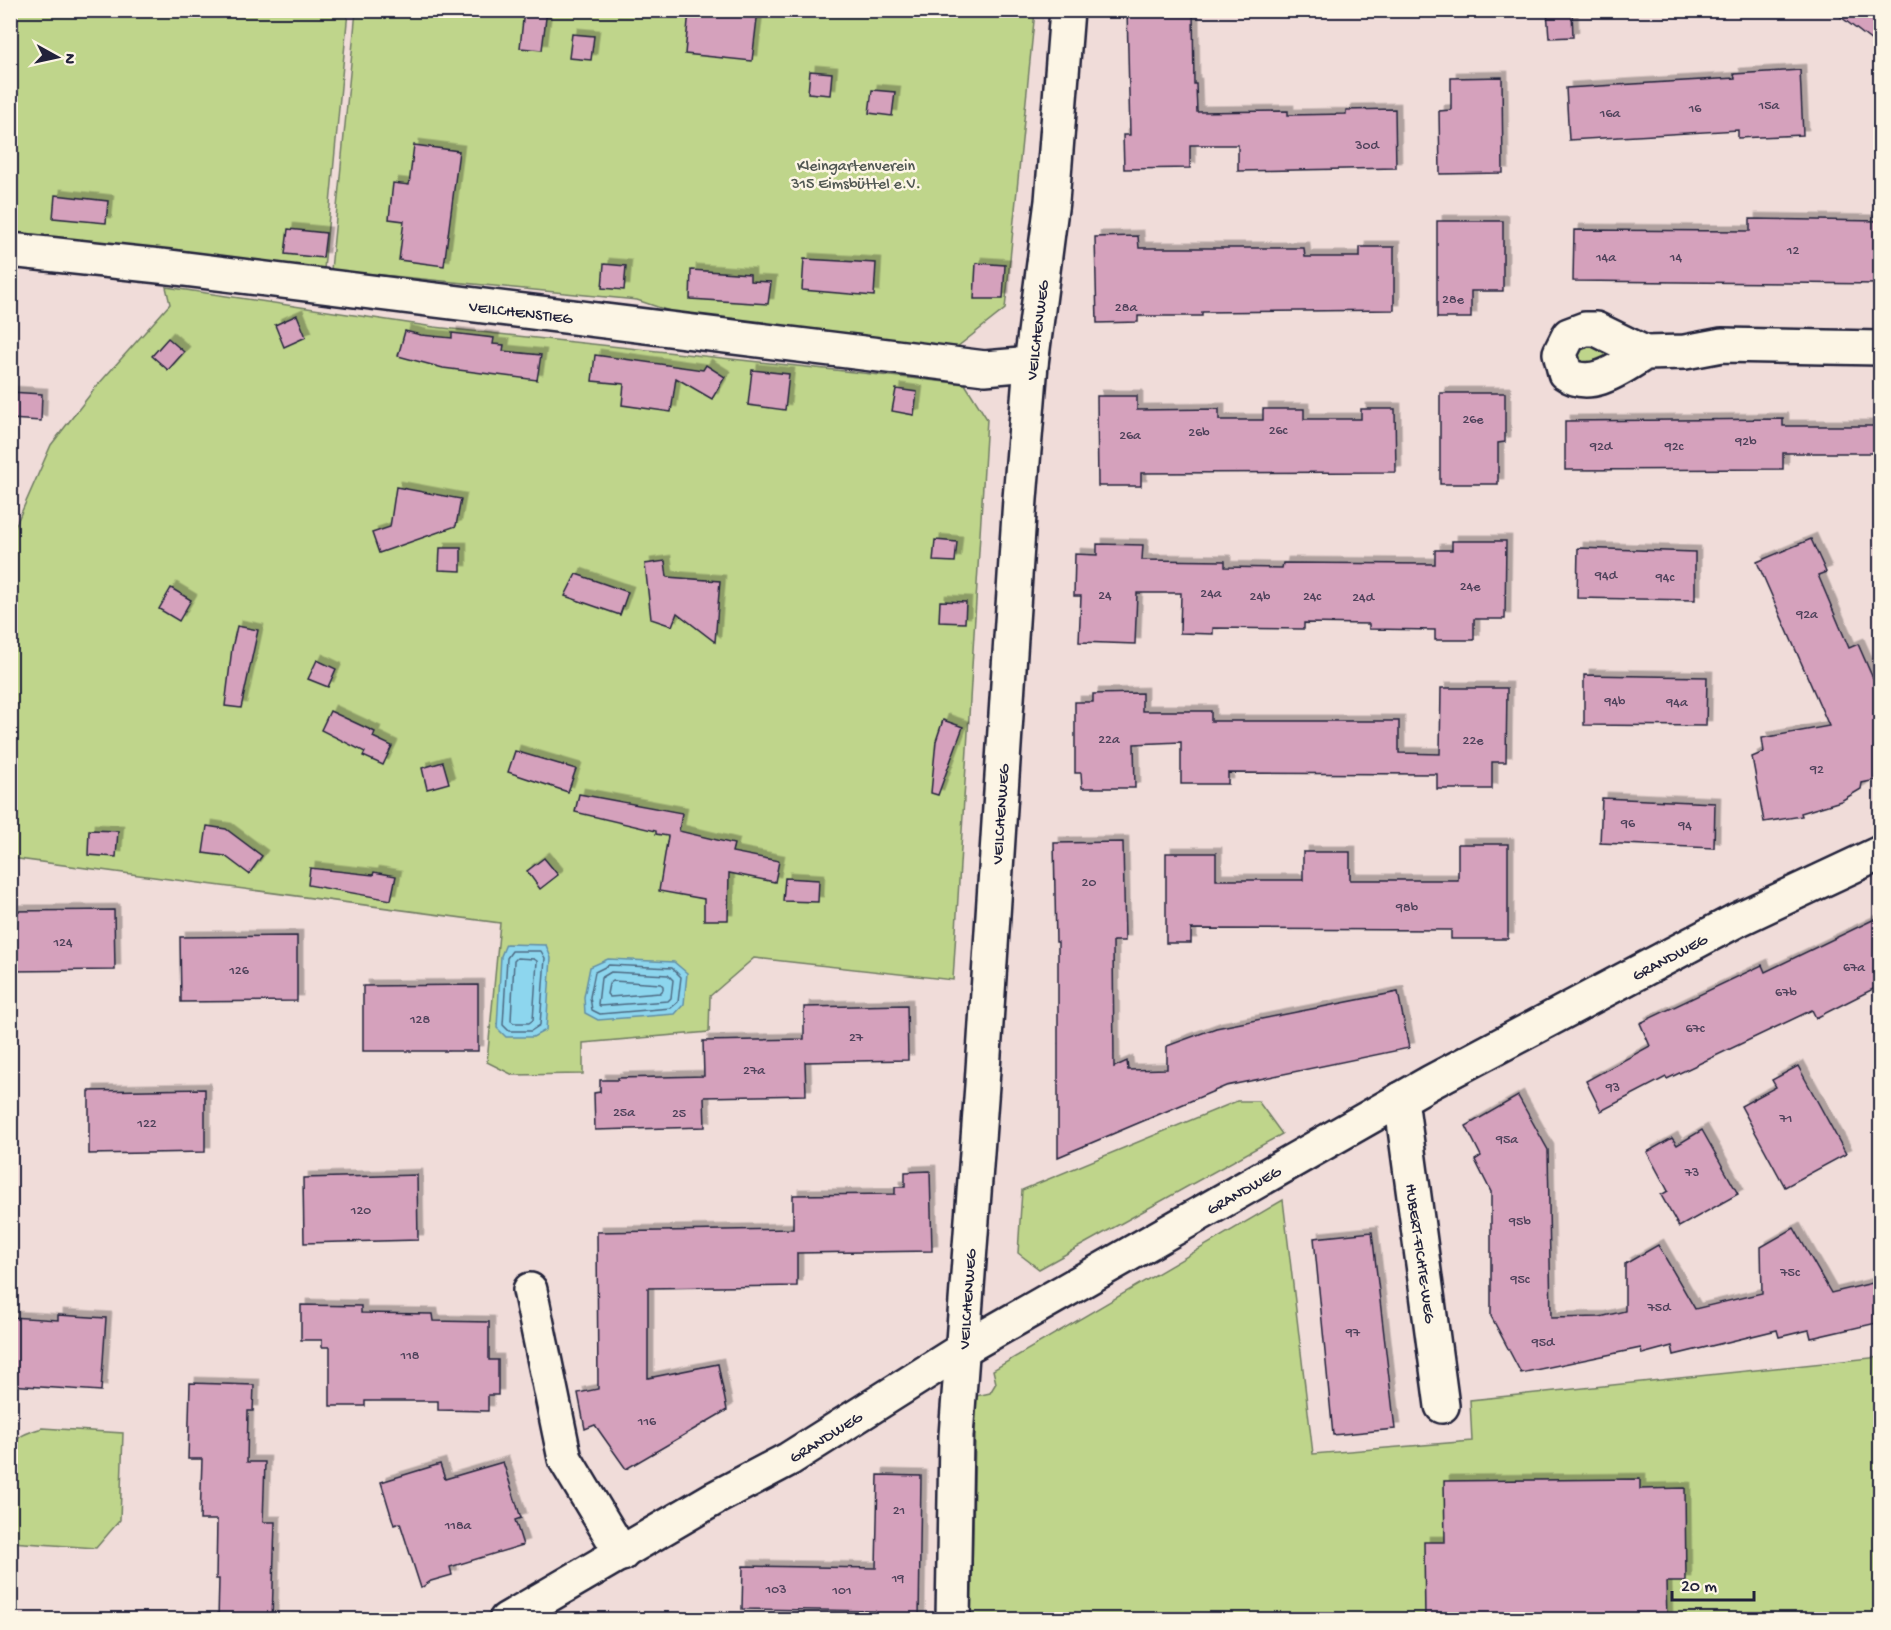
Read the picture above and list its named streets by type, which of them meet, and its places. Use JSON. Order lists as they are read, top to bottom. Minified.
{"streets":{"street":["VEILCHENSTIEG","VEILCHENWEG","GRANDWEG","HUBERT-FICHTE-WEG"]},"crossings":[["VEILCHENSTIEG","VEILCHENWEG"],["VEILCHENWEG","GRANDWEG"],["GRANDWEG","HUBERT-FICHTE-WEG"]],"parks":["Kleingartenverein 315 Eimsbüttel e.V."],"house_numbers":["15a","16","16a","30d","12","14a","14","28e","28a","26e","26c","26b","26a","92b","92d","92c","94d","94c","24e","24a","24","24b","24c","24d","92a","94b","94a","22a","22e","92","96","94","20","98b","124","67a","126","67b","128","67c","27","27a","93","25a","25","71","122","95a","73","120","95b","75c","95c","75d","97","95d","118","116","21","118a","19","103","101"],"scale_bar":"20 m","north":"right"}
